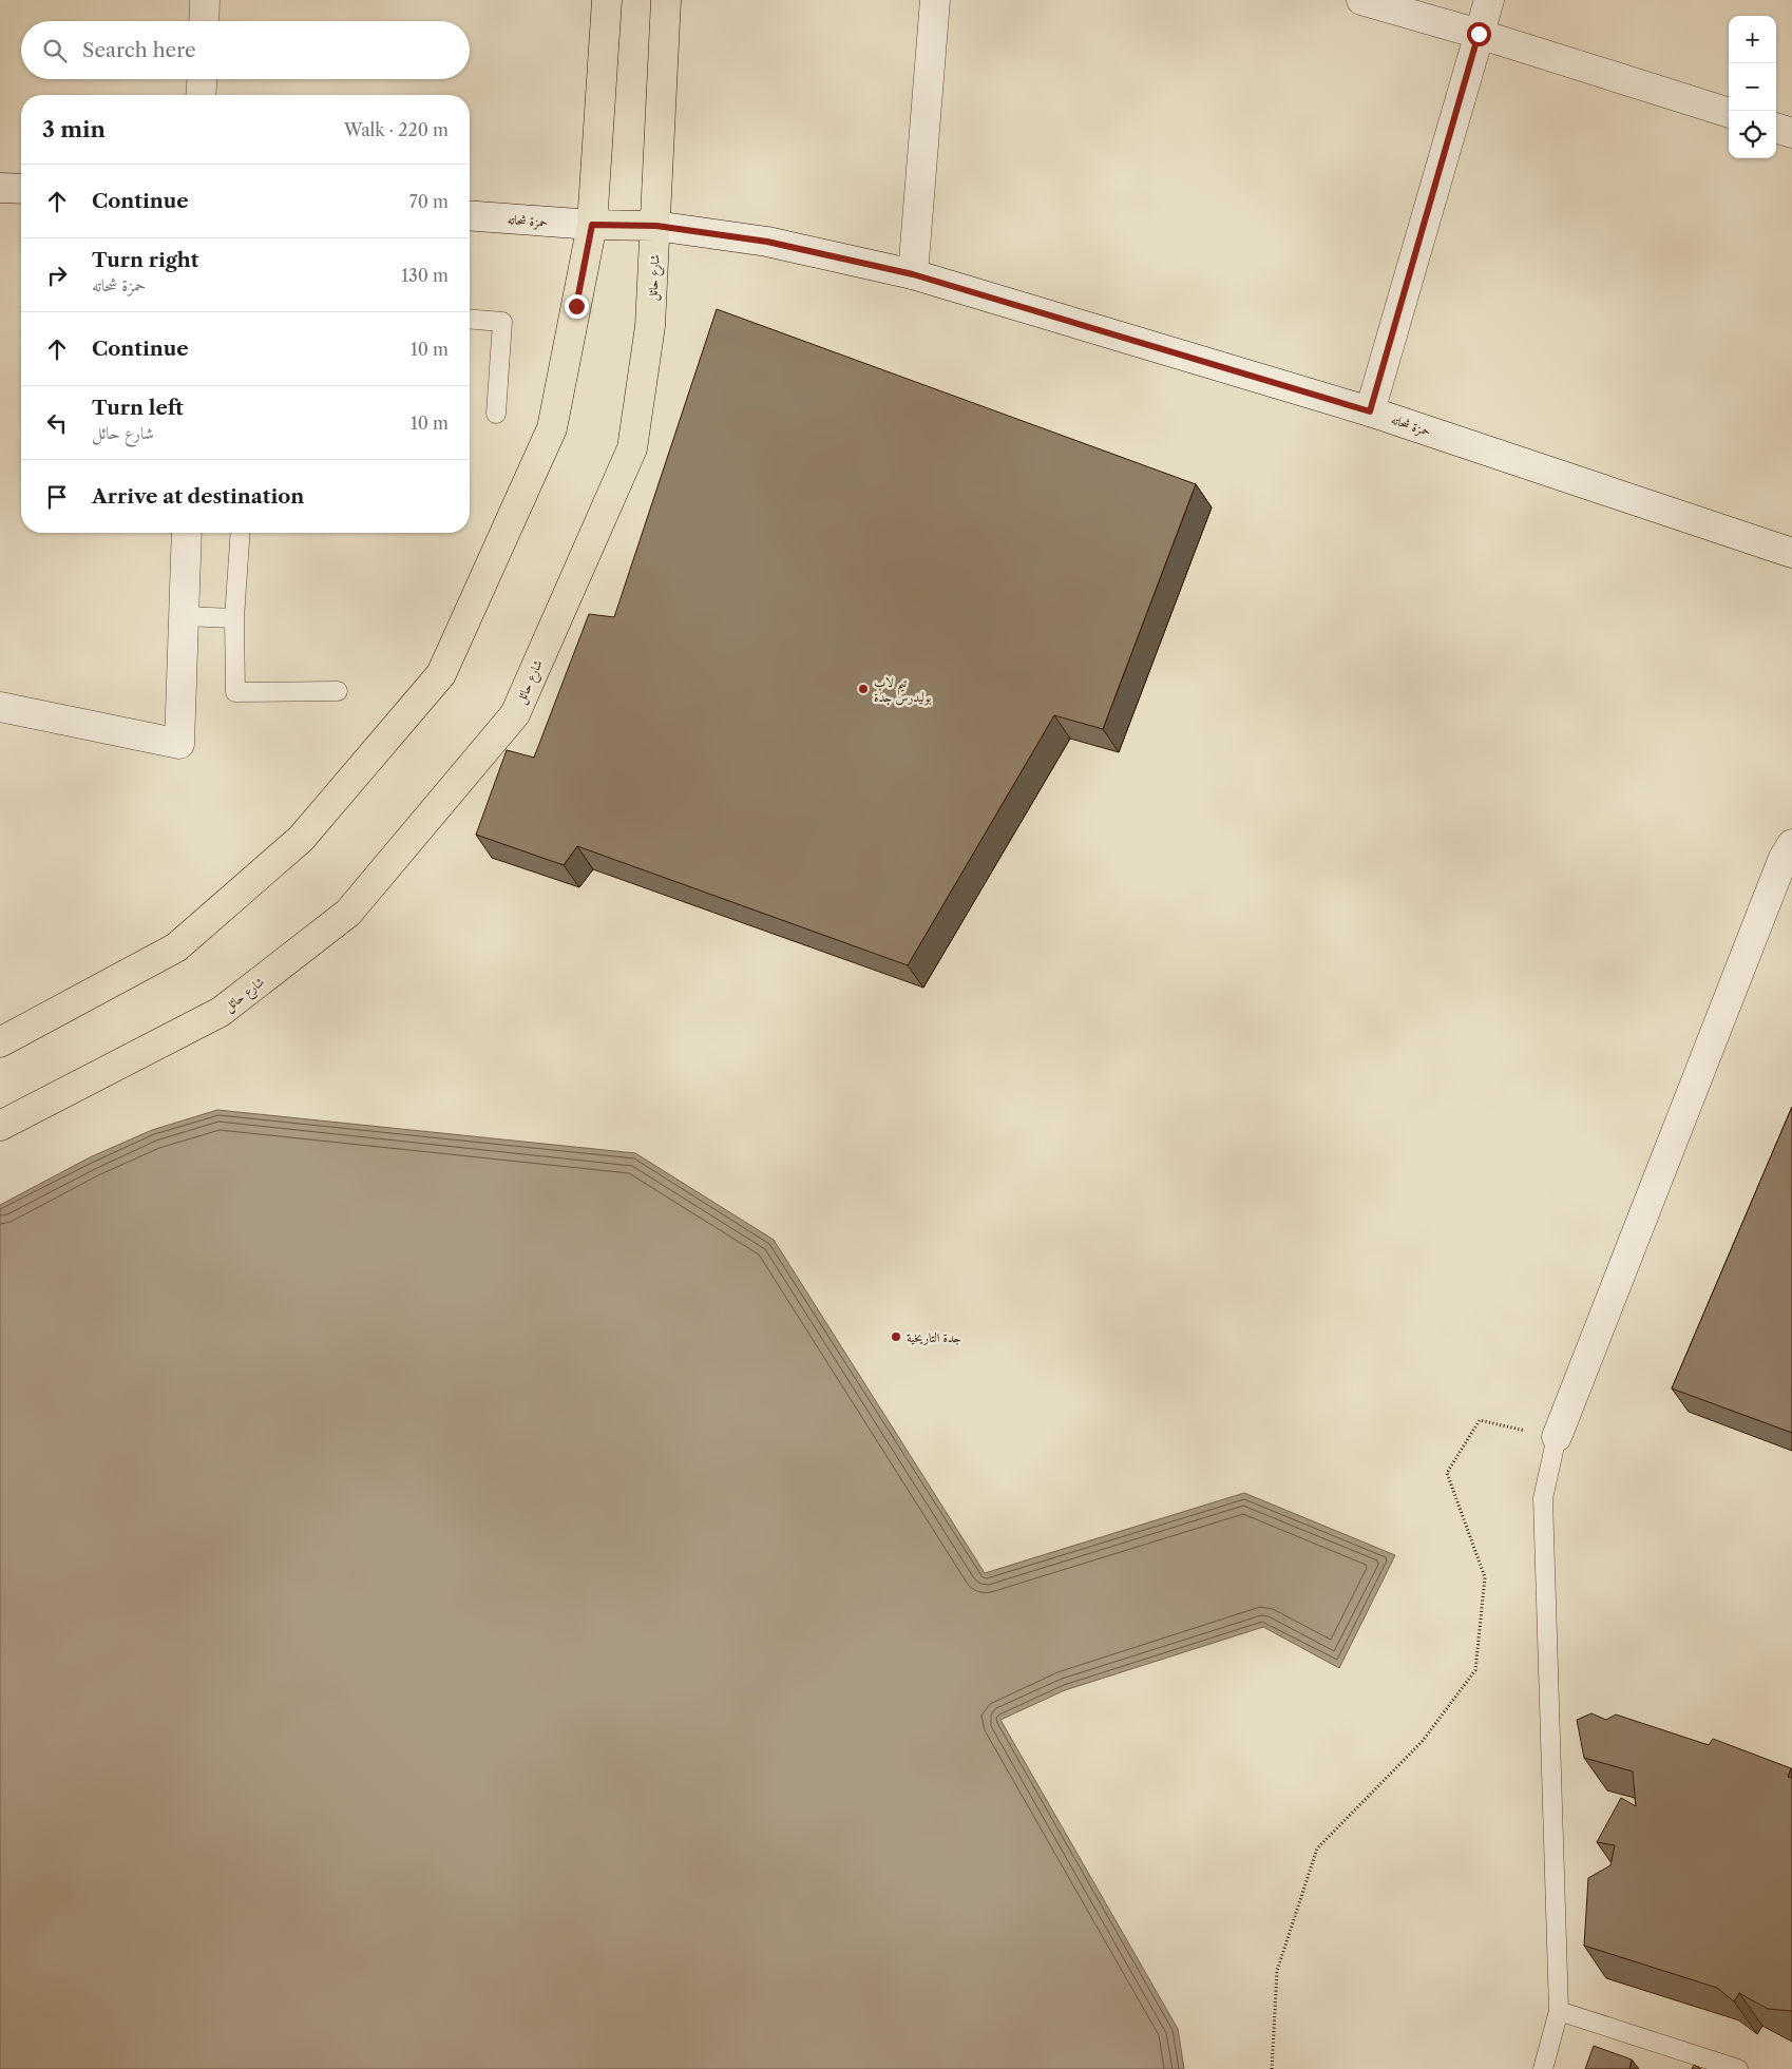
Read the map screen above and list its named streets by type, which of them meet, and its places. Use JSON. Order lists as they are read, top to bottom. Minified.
{"streets":{"main road":["شارع حائل"],"street":["حمزة شحاته"]},"crossings":[["حمزة شحاته","شارع حائل"]],"places":["تيم لاب بوليدرس جدة","جدة التاريخية"],"page":{"map_buttons":["+","−"],"search":"Search here","heading":["3 min","Walk · 220 m"],"list":[["Continue","70 m"],["Turn right","حمزة شحاته","130 m"],["Continue","10 m"],["Turn left","شارع حائل","10 m"],"Arrive at destination"]}}
